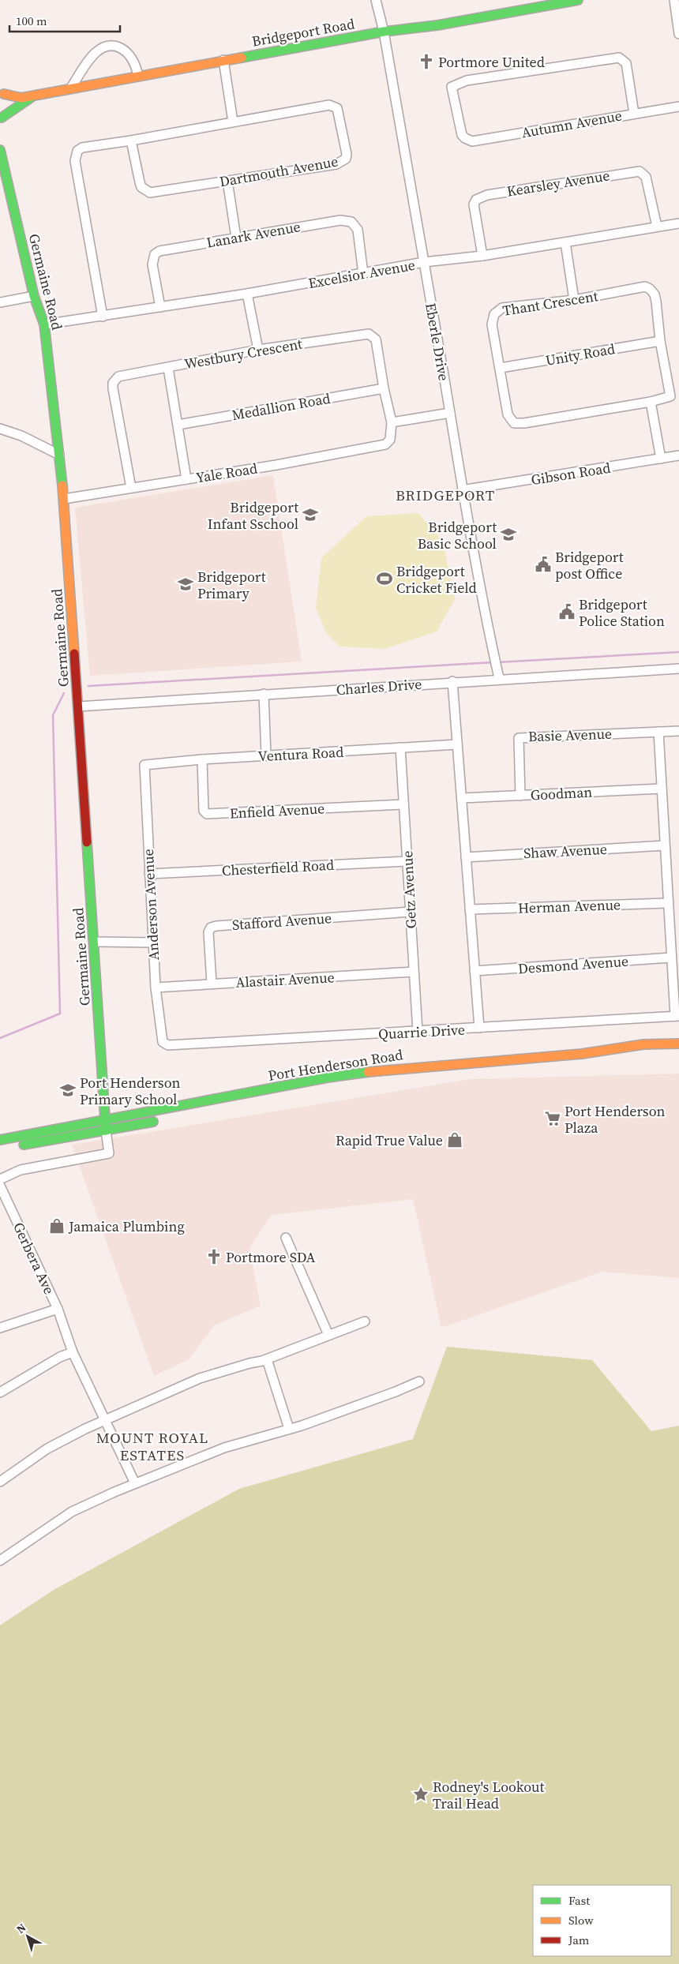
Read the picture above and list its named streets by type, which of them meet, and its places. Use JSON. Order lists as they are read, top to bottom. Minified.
{"streets":{"main road":["Bridgeport Road","Germaine Road","Port Henderson Road"],"street":["Autumn Avenue","Dartmouth Avenue","Kearsley Avenue","Lanark Avenue","Excelsior Avenue","Thant Crescent","Eberle Drive","Westbury Crescent","Unity Road","Medallion Road","Yale Road","Gibson Road","Charles Drive","Basie Avenue","Ventura Road","Goodman","Enfield Avenue","Shaw Avenue","Chesterfield Road","Getz Avenue","Anderson Avenue","Herman Avenue","Stafford Avenue","Desmond Avenue","Alastair Avenue","Quarrie Drive","Gerbera Ave"]},"crossings":[["Bridgeport Road","Eberle Drive"],["Dartmouth Avenue","Excelsior Avenue"],["Kearsley Avenue","Excelsior Avenue"],["Lanark Avenue","Excelsior Avenue"],["Excelsior Avenue","Germaine Road"],["Excelsior Avenue","Eberle Drive"],["Germaine Road","Yale Road"],["Germaine Road","Charles Drive"],["Germaine Road","Port Henderson Road"],["Thant Crescent","Unity Road"],["Eberle Drive","Gibson Road"],["Eberle Drive","Charles Drive"],["Westbury Crescent","Medallion Road"],["Westbury Crescent","Yale Road"],["Basie Avenue","Goodman"],["Ventura Road","Enfield Avenue"],["Ventura Road","Getz Avenue"],["Ventura Road","Anderson Avenue"],["Enfield Avenue","Getz Avenue"],["Chesterfield Road","Getz Avenue"],["Chesterfield Road","Anderson Avenue"],["Getz Avenue","Stafford Avenue"],["Getz Avenue","Alastair Avenue"],["Getz Avenue","Quarrie Drive"],["Anderson Avenue","Alastair Avenue"],["Anderson Avenue","Quarrie Drive"],["Stafford Avenue","Alastair Avenue"]],"districts":["BRIDGEPORT","MOUNT ROYAL ESTATES"],"places":{"church":["Portmore United","Portmore SDA"],"school or university":["Bridgeport Infant Sschool","Bridgeport Basic School","Bridgeport Primary","Port Henderson Primary School"],"public building":["Bridgeport post Office","Bridgeport Police Station"],"sports":["Bridgeport Cricket Field"],"supermarket":["Port Henderson Plaza"],"shop":["Rapid True Value","Jamaica Plumbing"],"place":["Rodney's Lookout Trail Head"]},"legend":["Fast","Slow","Jam"],"scale_bar":"100 m","north":"top left"}
